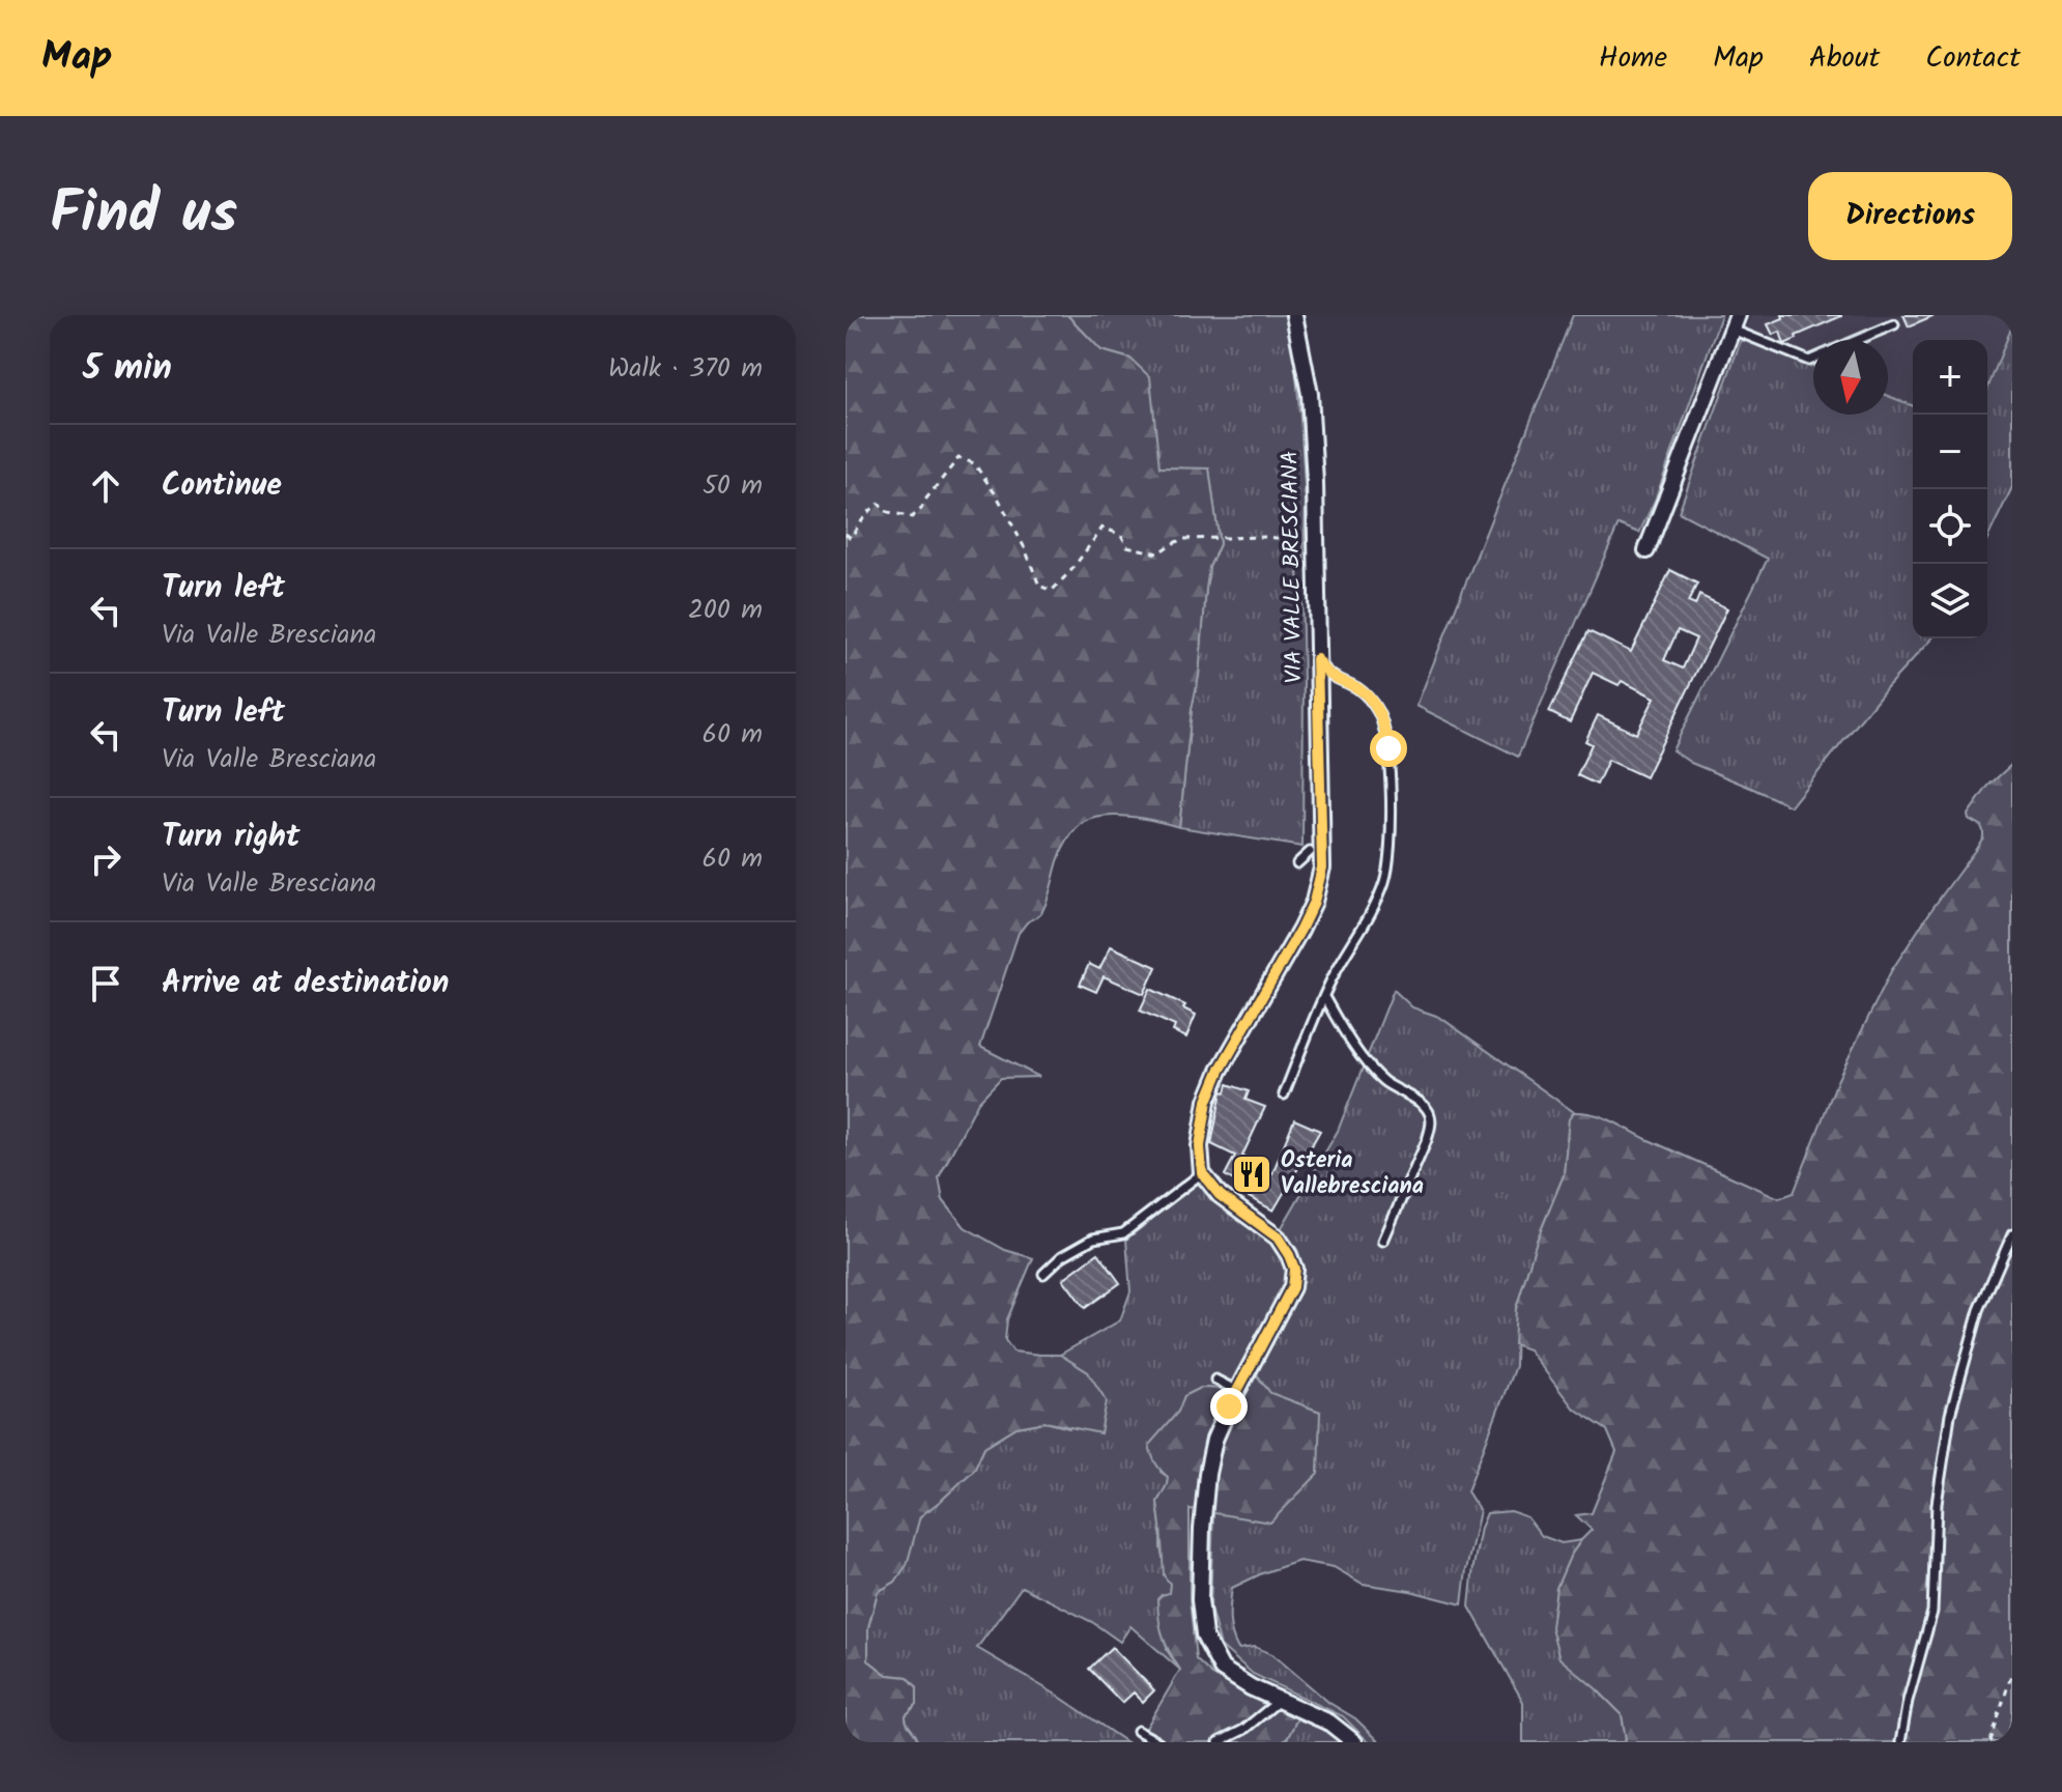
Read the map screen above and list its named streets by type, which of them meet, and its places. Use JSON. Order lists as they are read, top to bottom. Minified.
{"streets":{"street":["VIA VALLE BRESCIANA"]},"places":{"restaurant":["Osteria Vallebresciana"]},"north":"bottom","page":{"header":"Map","nav":["Home","Map","About","Contact"],"title":"Find us","buttons":"Directions","heading":["5 min","Walk · 370 m"],"map_buttons":["+","−"],"list":[["Continue","50 m"],["Turn left","Via Valle Bresciana","200 m"],["Turn left","Via Valle Bresciana","60 m"],["Turn right","Via Valle Bresciana","60 m"],"Arrive at destination"]}}
